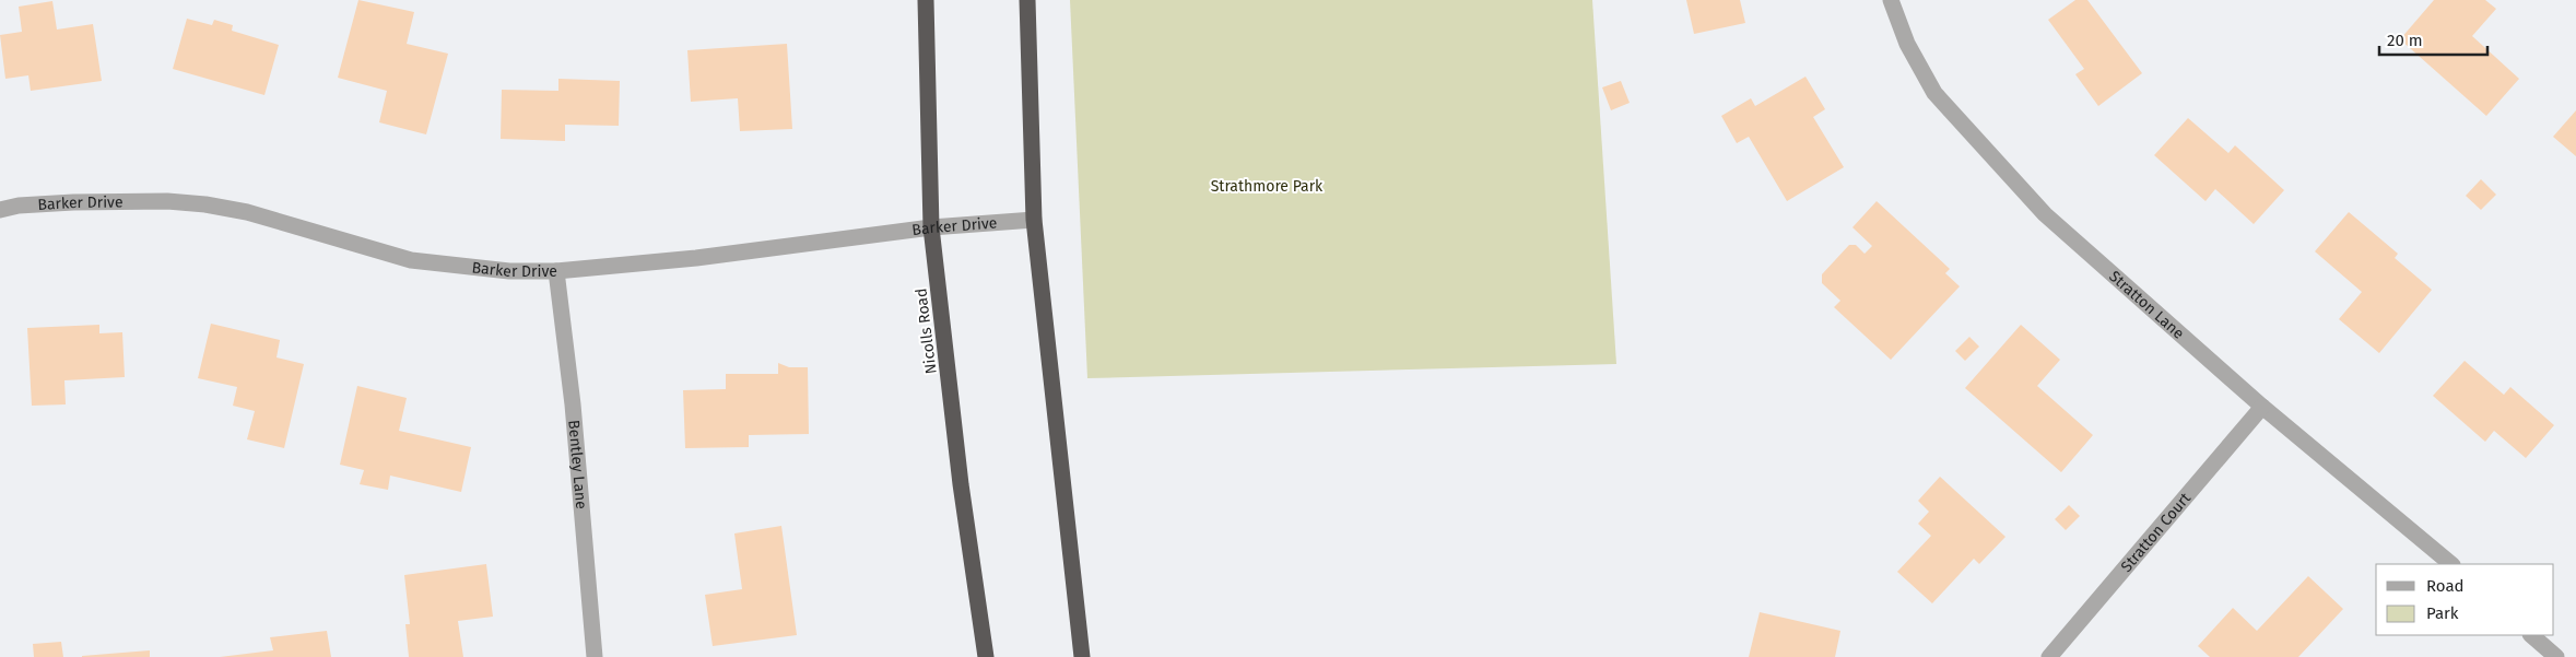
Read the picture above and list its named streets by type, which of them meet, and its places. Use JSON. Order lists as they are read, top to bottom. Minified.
{"streets":{"highway":["Nicolls Road"],"street":["Barker Drive","Stratton Lane","Bentley Lane","Stratton Court"]},"crossings":[["Barker Drive","Nicolls Road"],["Barker Drive","Bentley Lane"],["Stratton Lane","Stratton Court"]],"parks":["Strathmore Park"],"legend":["Road","Park"],"scale_bar":"20 m"}
